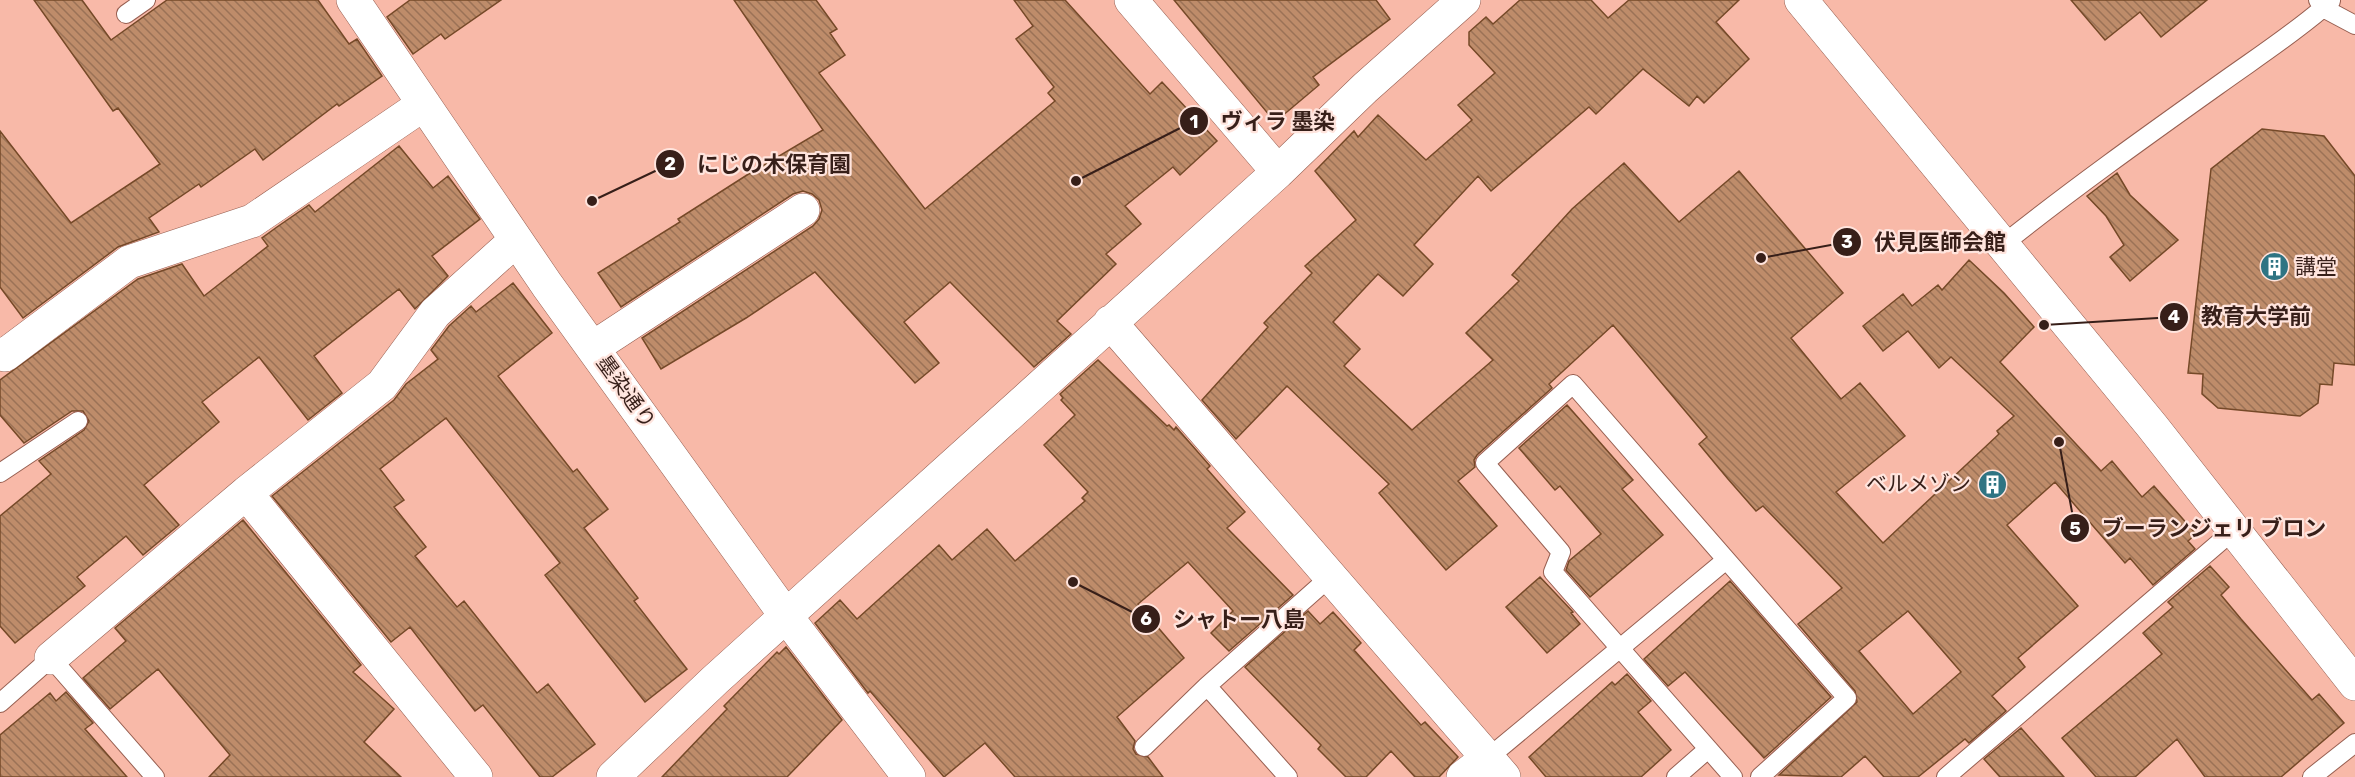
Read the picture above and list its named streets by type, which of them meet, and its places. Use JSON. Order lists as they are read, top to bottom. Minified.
{"streets":{"street":["墨染通り"]},"places":{"other":["ヴィラ 墨染","にじの木保育園","伏見医師会館","教育大学前","ブーランジェリ ブロン","シャトー八島"],"building":["講堂","ベルメゾン"]}}
